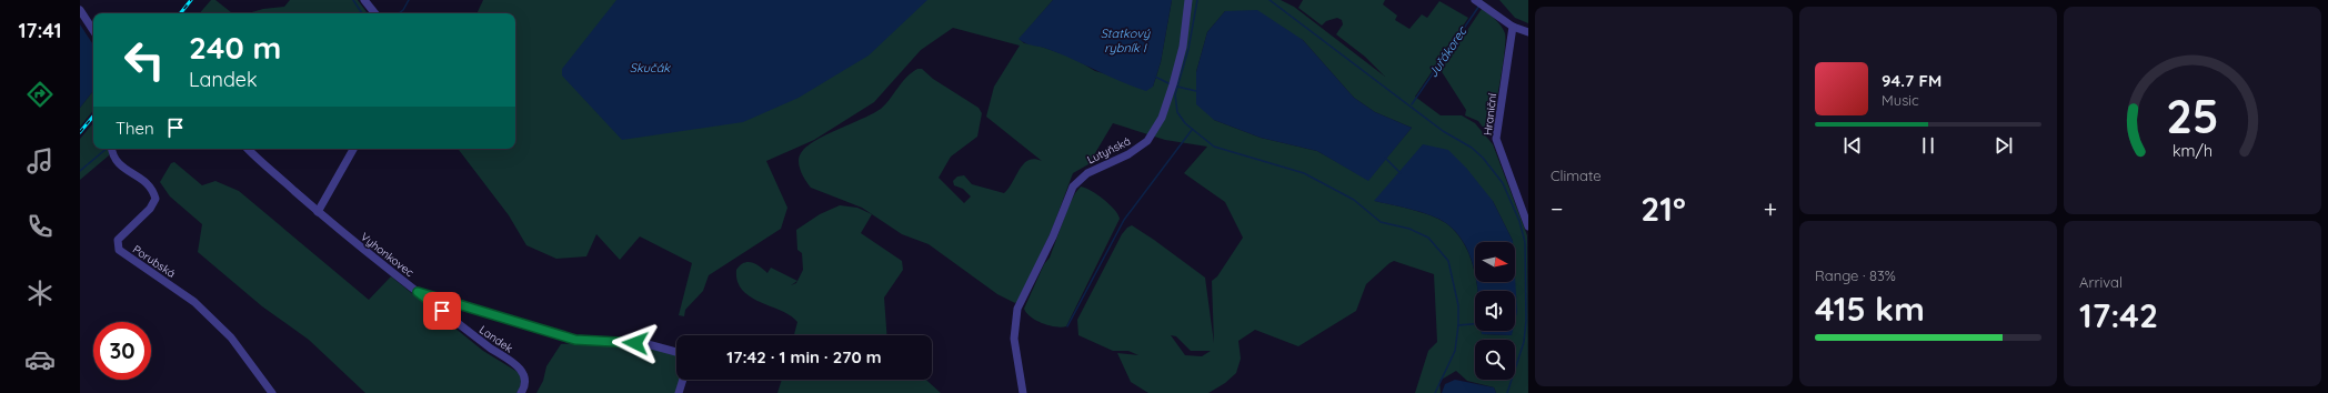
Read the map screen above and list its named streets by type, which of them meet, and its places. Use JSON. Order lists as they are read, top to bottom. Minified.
{"streets":{"street":["Hraniční","Lutyňská","Vyhonkovec","Porubská","Landek"]},"crossings":[["Vyhonkovec","Landek"]],"water":["Statkový rybník I","Juřákorec","Skučák"],"north":"right","page":{"tabs":"17:41","tile":["Climate",["Range · 83%","415 km"],["Arrival","17:42"]],"turn":["240 m","Landek"],"song":["94.7 FM","Music"],"then":"Then","heat":["−","21°","+"],"limit":"30","trip":"17:42 · 1 min · 270 m","gauge":["25","km/h"]}}
